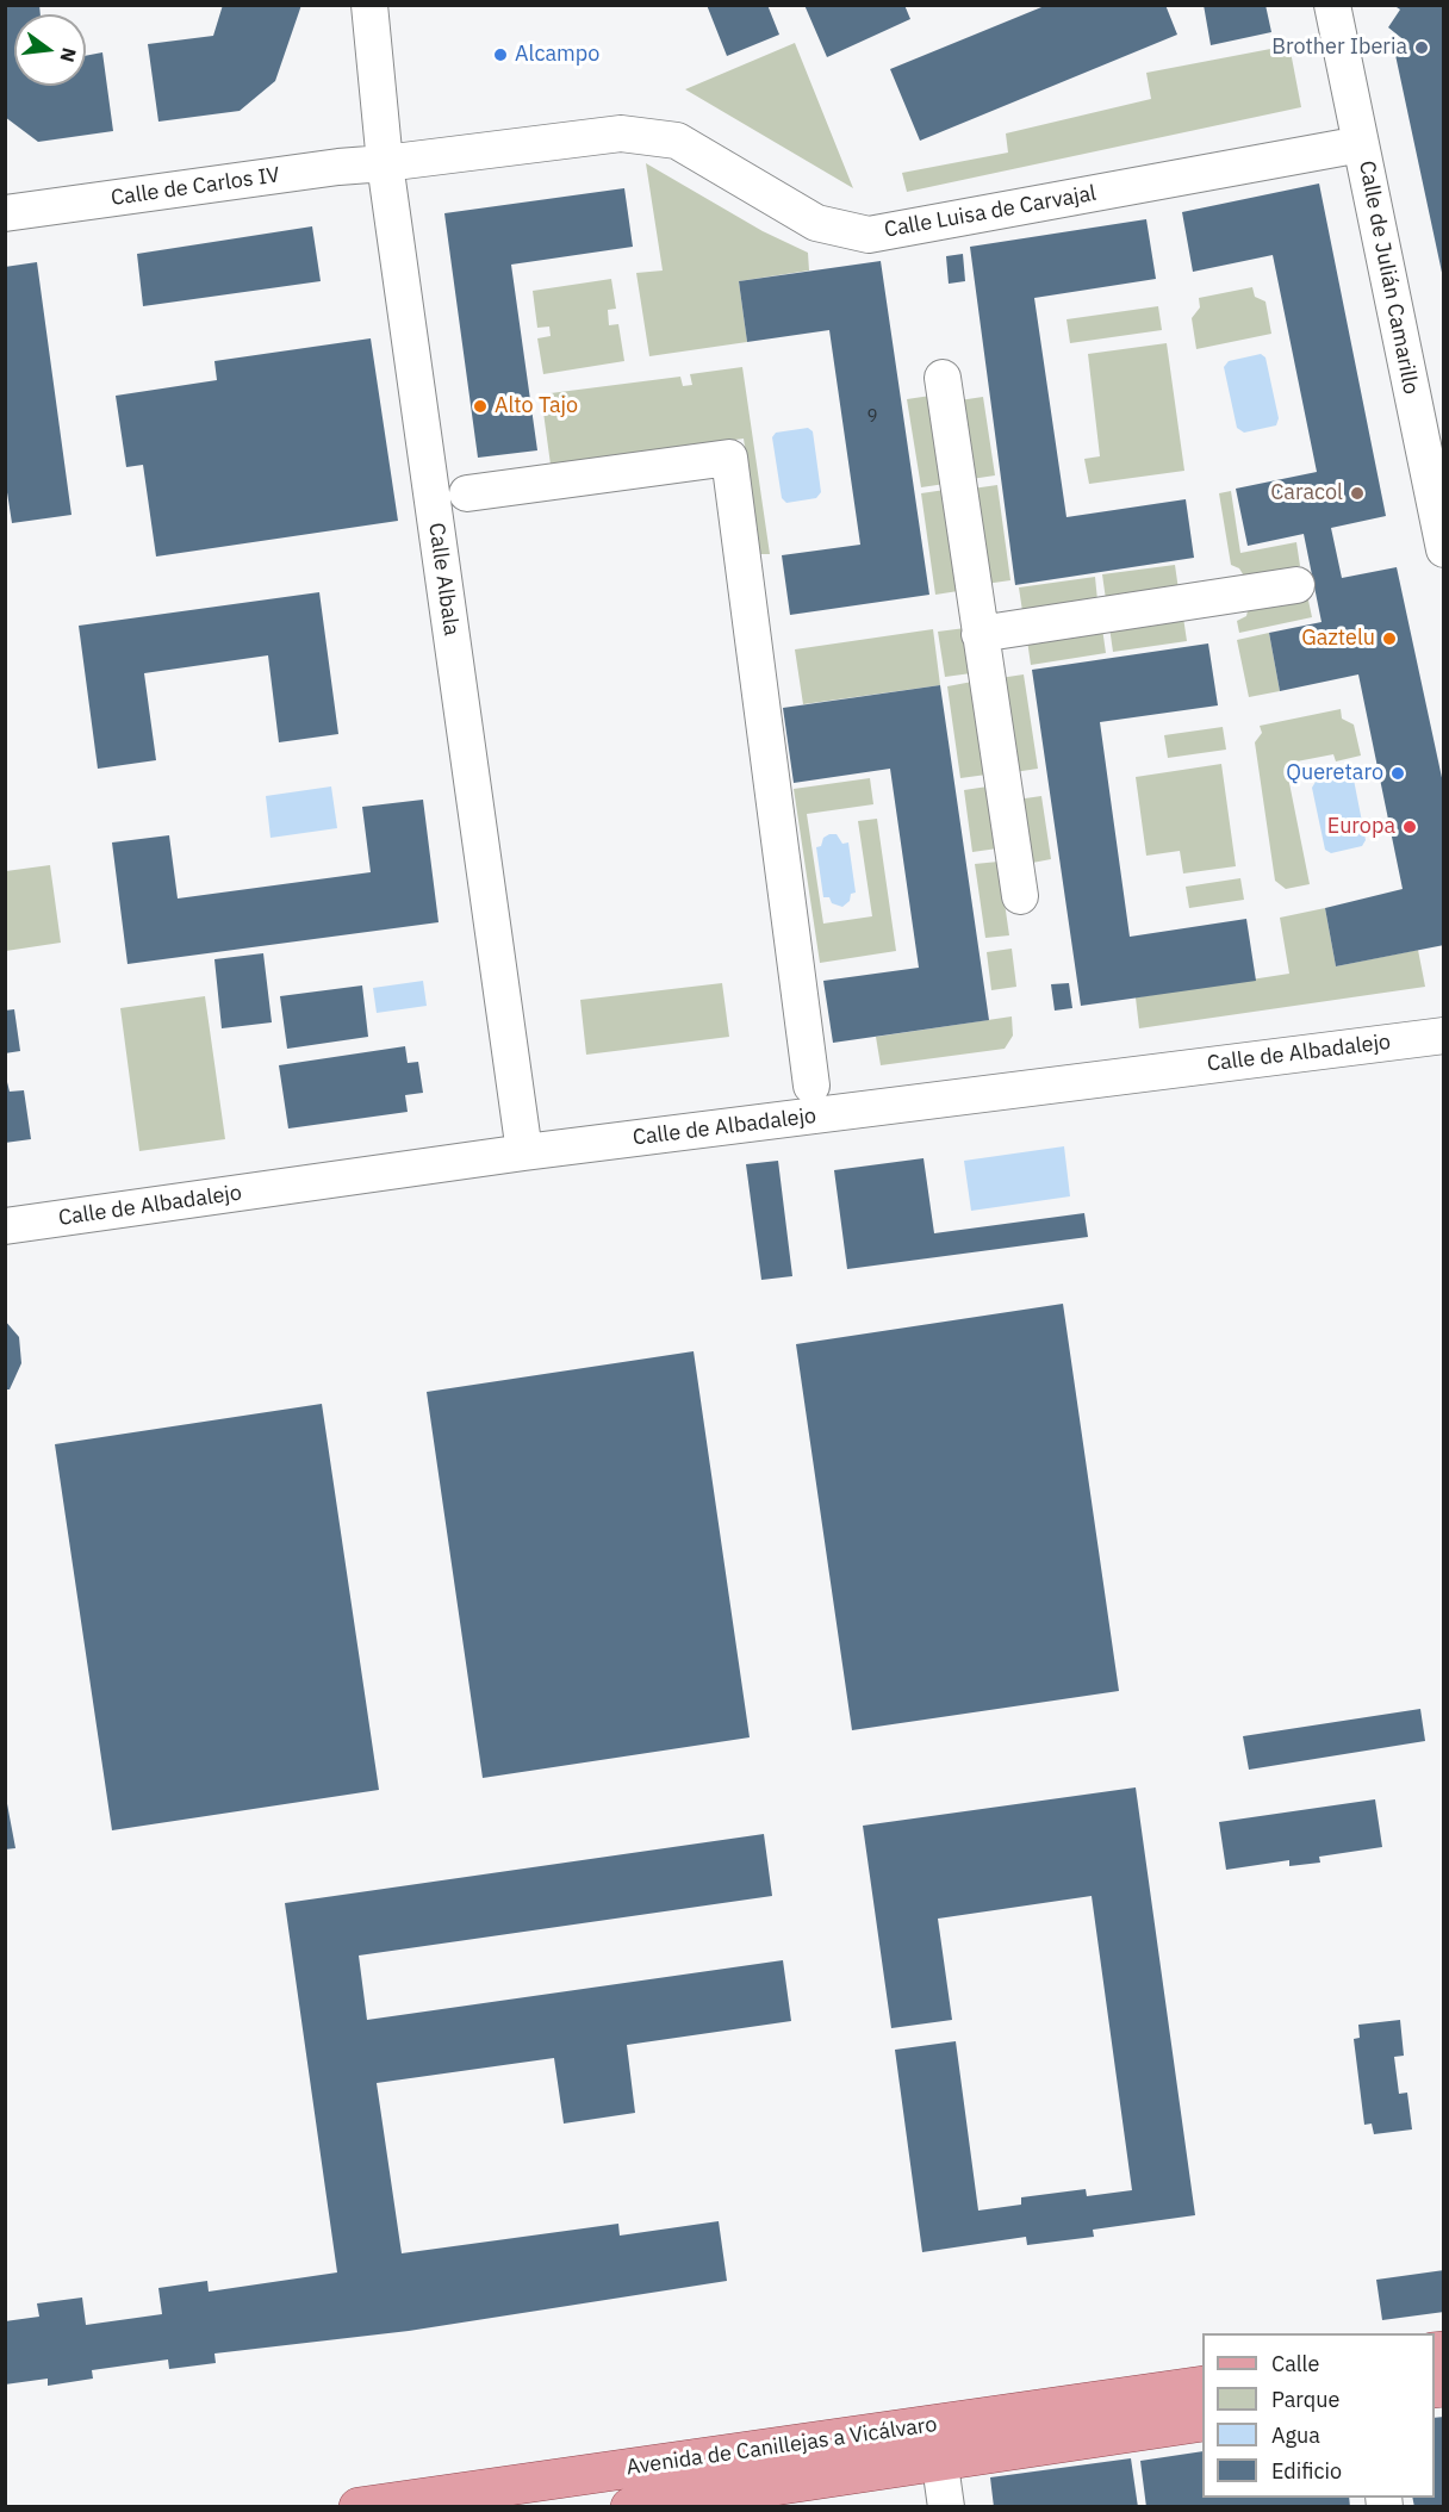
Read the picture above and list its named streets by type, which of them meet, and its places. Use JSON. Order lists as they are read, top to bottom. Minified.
{"streets":{"main road":["Avenida de Canillejas a Vicálvaro"],"street":["Calle de Carlos IV","Calle Luisa de Carvajal","Calle de Julián Camarillo","Calle Albala","Calle de Albadalejo"]},"crossings":[["Calle de Carlos IV","Calle Luisa de Carvajal"],["Calle de Carlos IV","Calle Albala"],["Calle Luisa de Carvajal","Calle de Julián Camarillo"],["Calle Luisa de Carvajal","Calle Albala"],["Calle Albala","Calle de Albadalejo"]],"places":["Brother Iberia","Alcampo","Alto Tajo","Caracol","Gaztelu","Queretaro","Europa"],"house_numbers":["9"],"legend":["Calle","Parque","Agua","Edificio"],"north":"right"}
